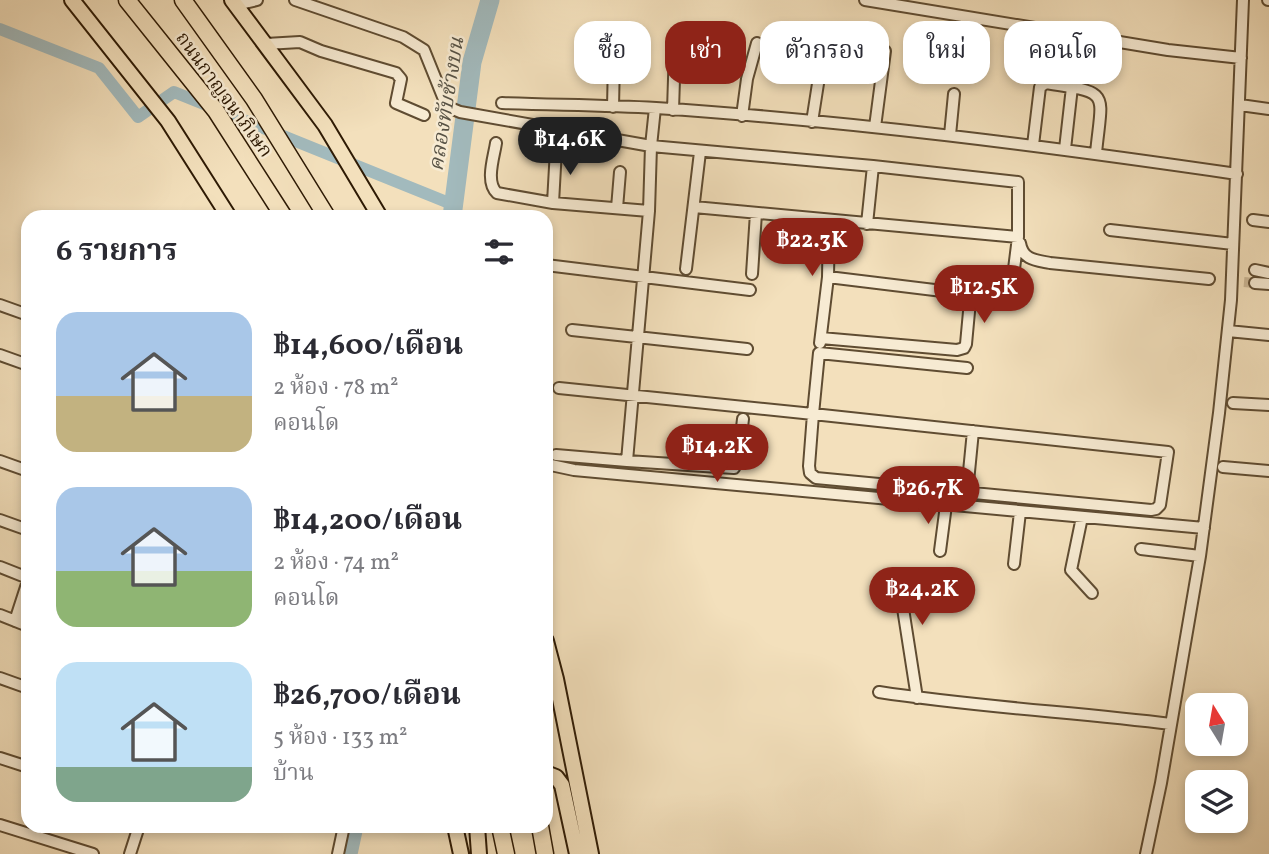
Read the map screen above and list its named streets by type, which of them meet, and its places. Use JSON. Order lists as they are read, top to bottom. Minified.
{"streets":{"highway":["ถนนกาญจนาภิเษก"]},"water":["คลองทับช้างบน"],"north":"top","page":{"chip":["ซื้อ","เช่า","ตัวกรอง","ใหม่","คอนโด"],"price":["฿14.6K","฿22.3K","฿12.5K","฿14.2K","฿26.7K","฿24.2K"],"heading":"6 รายการ","list":[{"name":"฿14,600/เดือน","note":"2 ห้อง · 78 m² · คอนโด"},{"name":"฿14,200/เดือน","note":"2 ห้อง · 74 m² · คอนโด"},{"name":"฿26,700/เดือน","note":"5 ห้อง · 133 m² · บ้าน"}]}}
